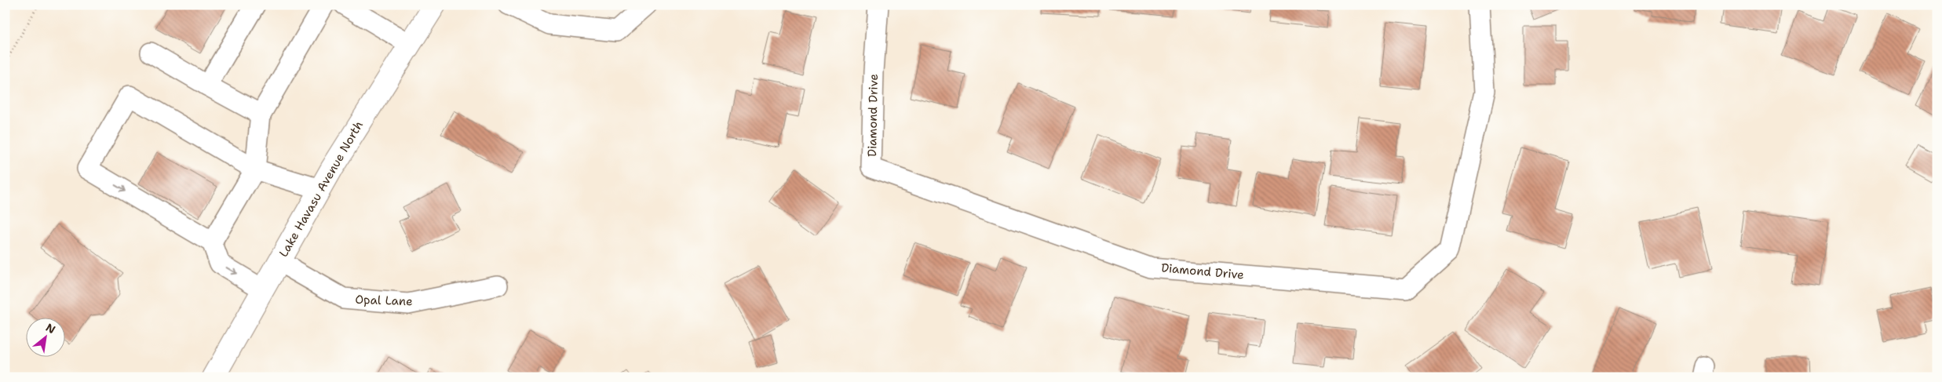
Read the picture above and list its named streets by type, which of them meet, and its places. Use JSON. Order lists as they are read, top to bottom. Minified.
{"streets":{"main road":["Lake Havasu Avenue North"],"street":["Diamond Drive","Opal Lane"]},"crossings":[["Lake Havasu Avenue North","Opal Lane"]],"north":"top right"}
